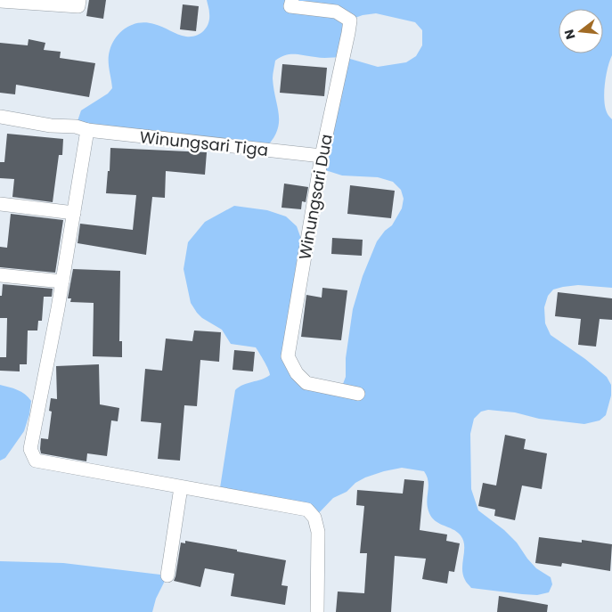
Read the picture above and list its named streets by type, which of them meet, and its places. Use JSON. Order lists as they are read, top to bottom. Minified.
{"streets":{"street":["Winungsari Tiga","Winungsari Dua"]},"crossings":[["Winungsari Tiga","Winungsari Dua"]],"north":"left"}
